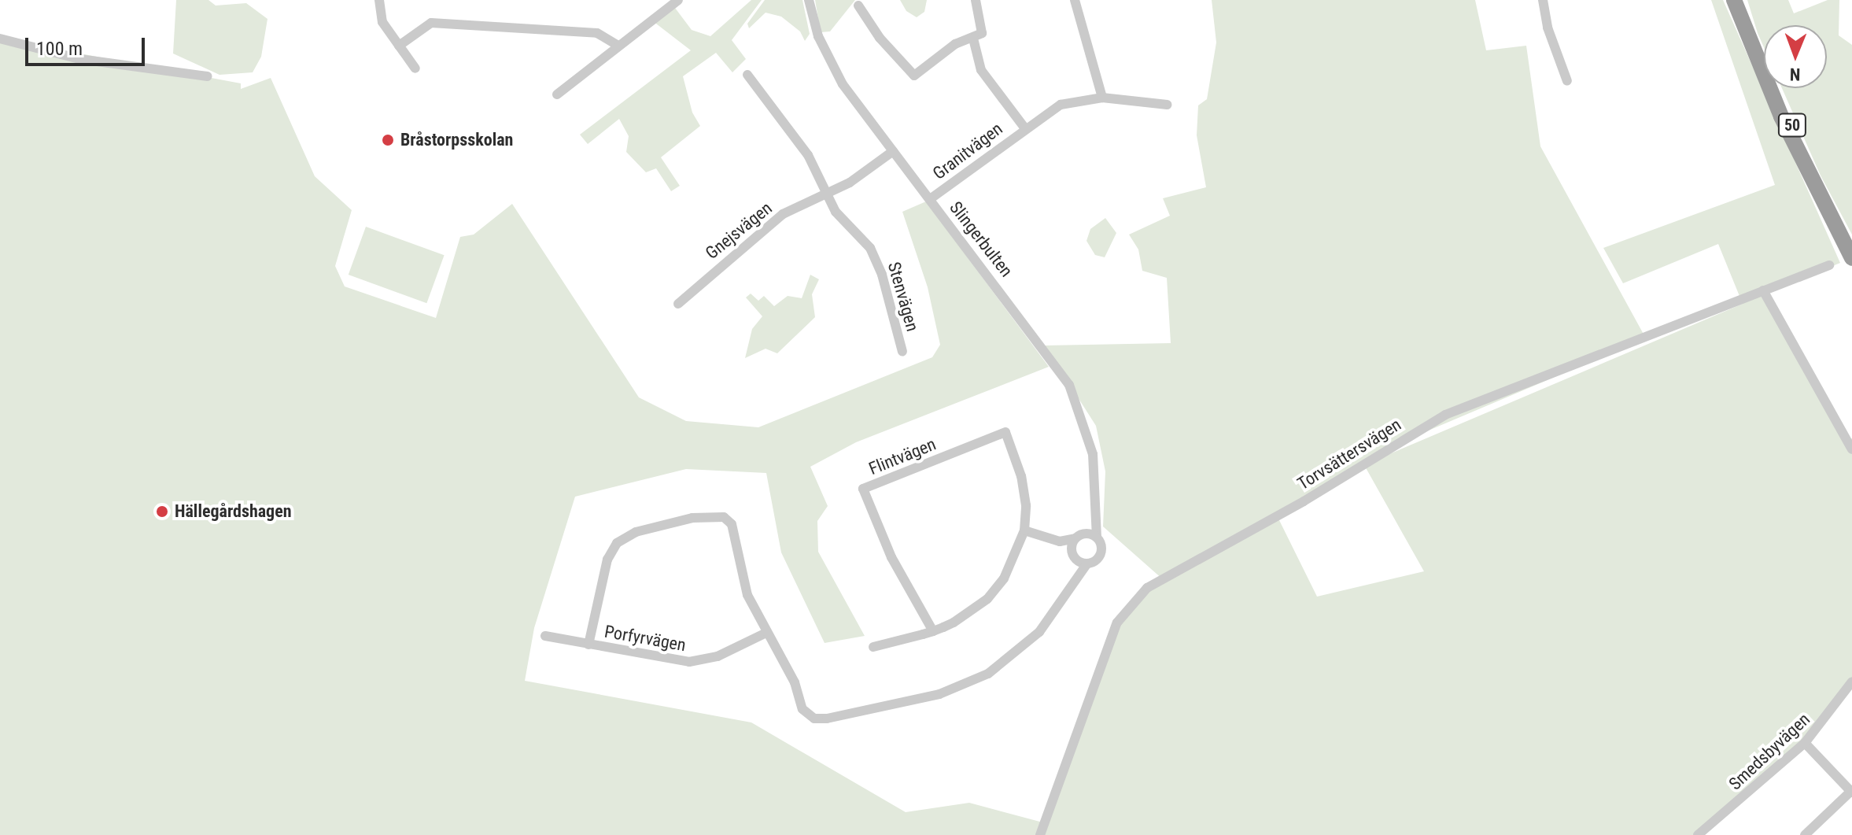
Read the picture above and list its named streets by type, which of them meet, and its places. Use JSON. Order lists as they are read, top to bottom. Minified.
{"streets":{"highway":["50"],"street":["Granitvägen","Gnejsvägen","Slingerbulten","Stenvägen","Torvsättersvägen","Flintvägen","Porfyrvägen","Smedsbyvägen"]},"crossings":[["Granitvägen","Slingerbulten"],["Gnejsvägen","Slingerbulten"],["Gnejsvägen","Stenvägen"]],"places":["Bråstorpsskolan","Hällegårdshagen"],"scale_bar":"100 m","north":"bottom"}
